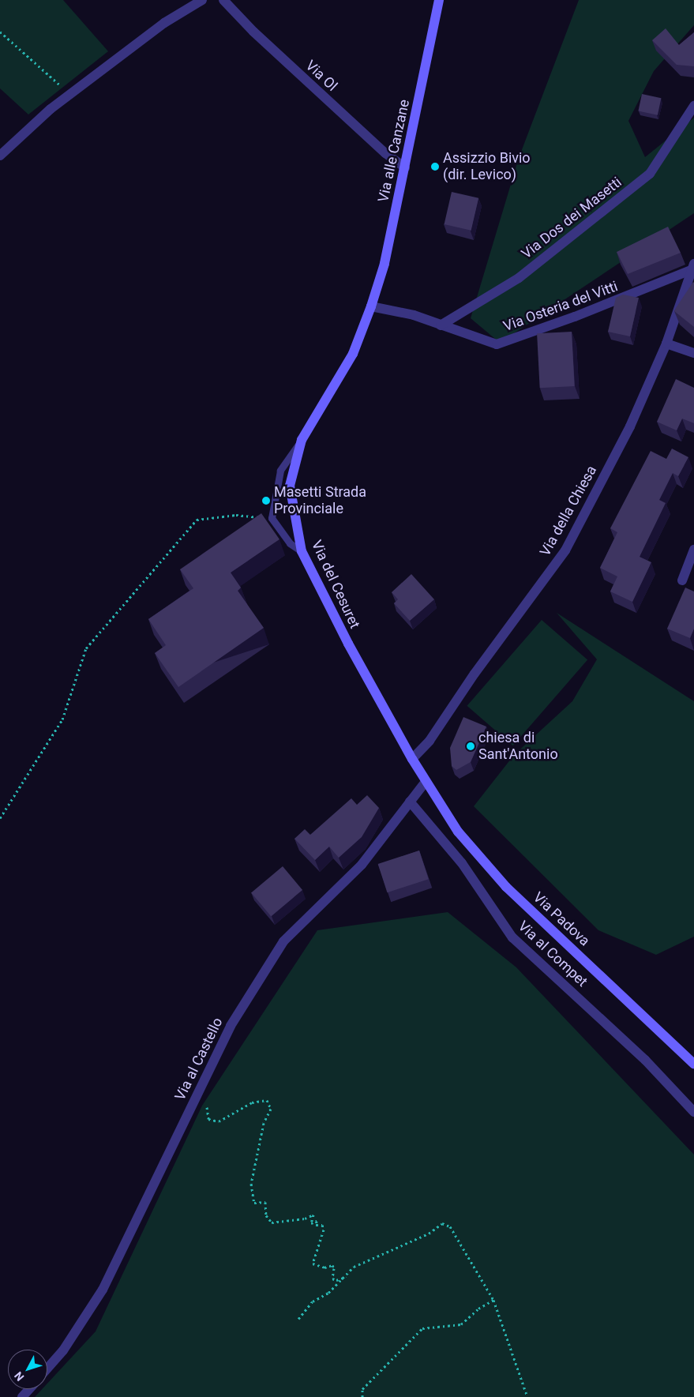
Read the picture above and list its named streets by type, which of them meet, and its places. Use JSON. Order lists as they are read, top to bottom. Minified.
{"streets":{"main road":["Via alle Canzane","Via del Cesuret","Via Padova"],"street":["Via Ol","Via Dos dei Masetti","Via Osteria del Vitti","Via della Chiesa","Via al Compet","Via al Castello"]},"crossings":[["Via Ol","Via alle Canzane"],["Via alle Canzane","Via Osteria del Vitti"],["Via alle Canzane","Via del Cesuret"],["Via Dos dei Masetti","Via Osteria del Vitti"],["Via Osteria del Vitti","Via della Chiesa"],["Via Osteria del Vitti","Via del Cesuret"],["Via della Chiesa","Via del Cesuret"],["Via del Cesuret","Via Padova"],["Via del Cesuret","Via al Castello"],["Via Padova","Via al Castello"],["Via al Compet","Via al Castello"]],"places":["Assizzio Bivio (dir. Levico)","Masetti Strada Provinciale","chiesa di Sant'Antonio"],"north":"bottom left"}
